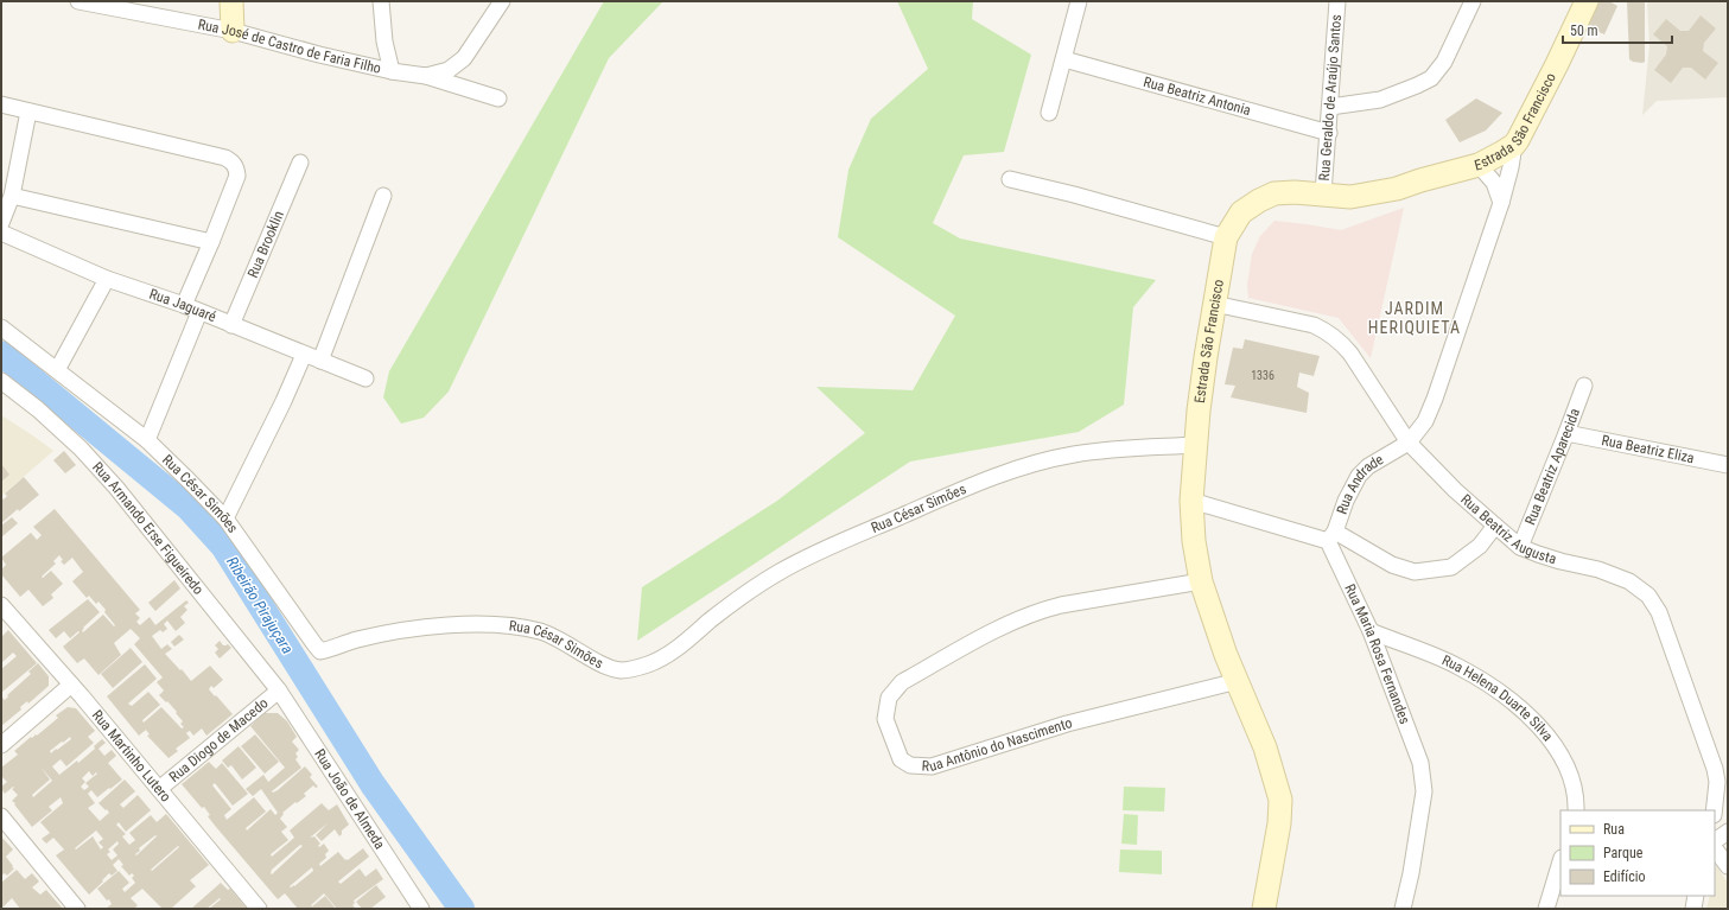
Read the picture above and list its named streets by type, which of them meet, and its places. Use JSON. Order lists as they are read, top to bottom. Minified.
{"streets":{"main road":["Estrada São Francisco"],"street":["Rua José de Castro de Faria Filho","Rua Beatriz Antonia","Rua Geraldo de Araújo Santos","Rua Brooklin","Rua Jaguaré","Rua Beatriz Eliza","Rua Beatriz Aparecida","Rua Andrade","Rua César Simões","Rua Beatriz Augusta","Rua Armando Erse Figueiredo","Rua Maria Rosa Fernandes","Rua Helena Duarte Silva","Rua Diogo de Macedo","Rua Antônio do Nascimento","Rua Martinho Lutero","Rua João de Almeda"]},"crossings":[["Rua Beatriz Antonia","Rua Geraldo de Araújo Santos"],["Rua Geraldo de Araújo Santos","Estrada São Francisco"],["Estrada São Francisco","Rua César Simões"],["Estrada São Francisco","Rua Beatriz Augusta"],["Estrada São Francisco","Rua Antônio do Nascimento"],["Rua Brooklin","Rua Jaguaré"],["Rua Beatriz Eliza","Rua Beatriz Aparecida"],["Rua Beatriz Aparecida","Rua Beatriz Augusta"],["Rua Andrade","Rua Beatriz Augusta"],["Rua Andrade","Rua Maria Rosa Fernandes"],["Rua Armando Erse Figueiredo","Rua Diogo de Macedo"],["Rua Armando Erse Figueiredo","Rua João de Almeda"],["Rua Maria Rosa Fernandes","Rua Helena Duarte Silva"],["Rua Diogo de Macedo","Rua Martinho Lutero"],["Rua Diogo de Macedo","Rua João de Almeda"]],"districts":["JARDIM HERIQUIETA"],"water":["Ribeirão Pirajuçara"],"house_numbers":["1336"],"legend":["Rua","Parque","Edifício"],"scale_bar":"50 m"}
